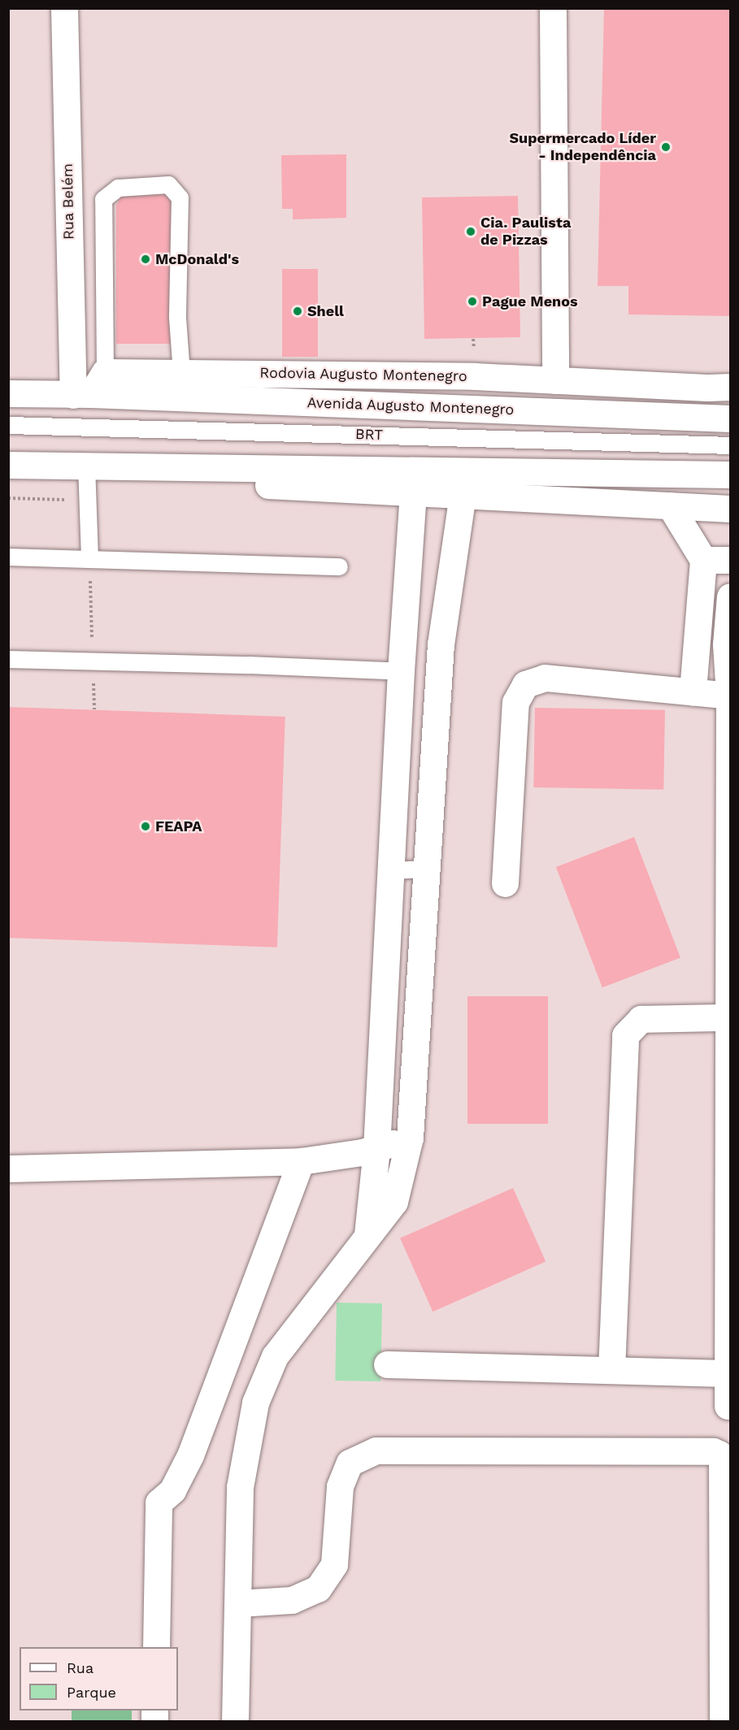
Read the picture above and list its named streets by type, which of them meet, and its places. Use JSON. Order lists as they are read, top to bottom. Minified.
{"streets":{"street":["Rua Belém","Rodovia Augusto Montenegro","Avenida Augusto Montenegro"],"lane":["BRT"]},"crossings":[["Rua Belém","Avenida Augusto Montenegro"]],"places":["Supermercado Líder - Independência","Cia. Paulista de Pizzas","McDonald's","Pague Menos","Shell","FEAPA"],"legend":["Rua","Parque"]}
